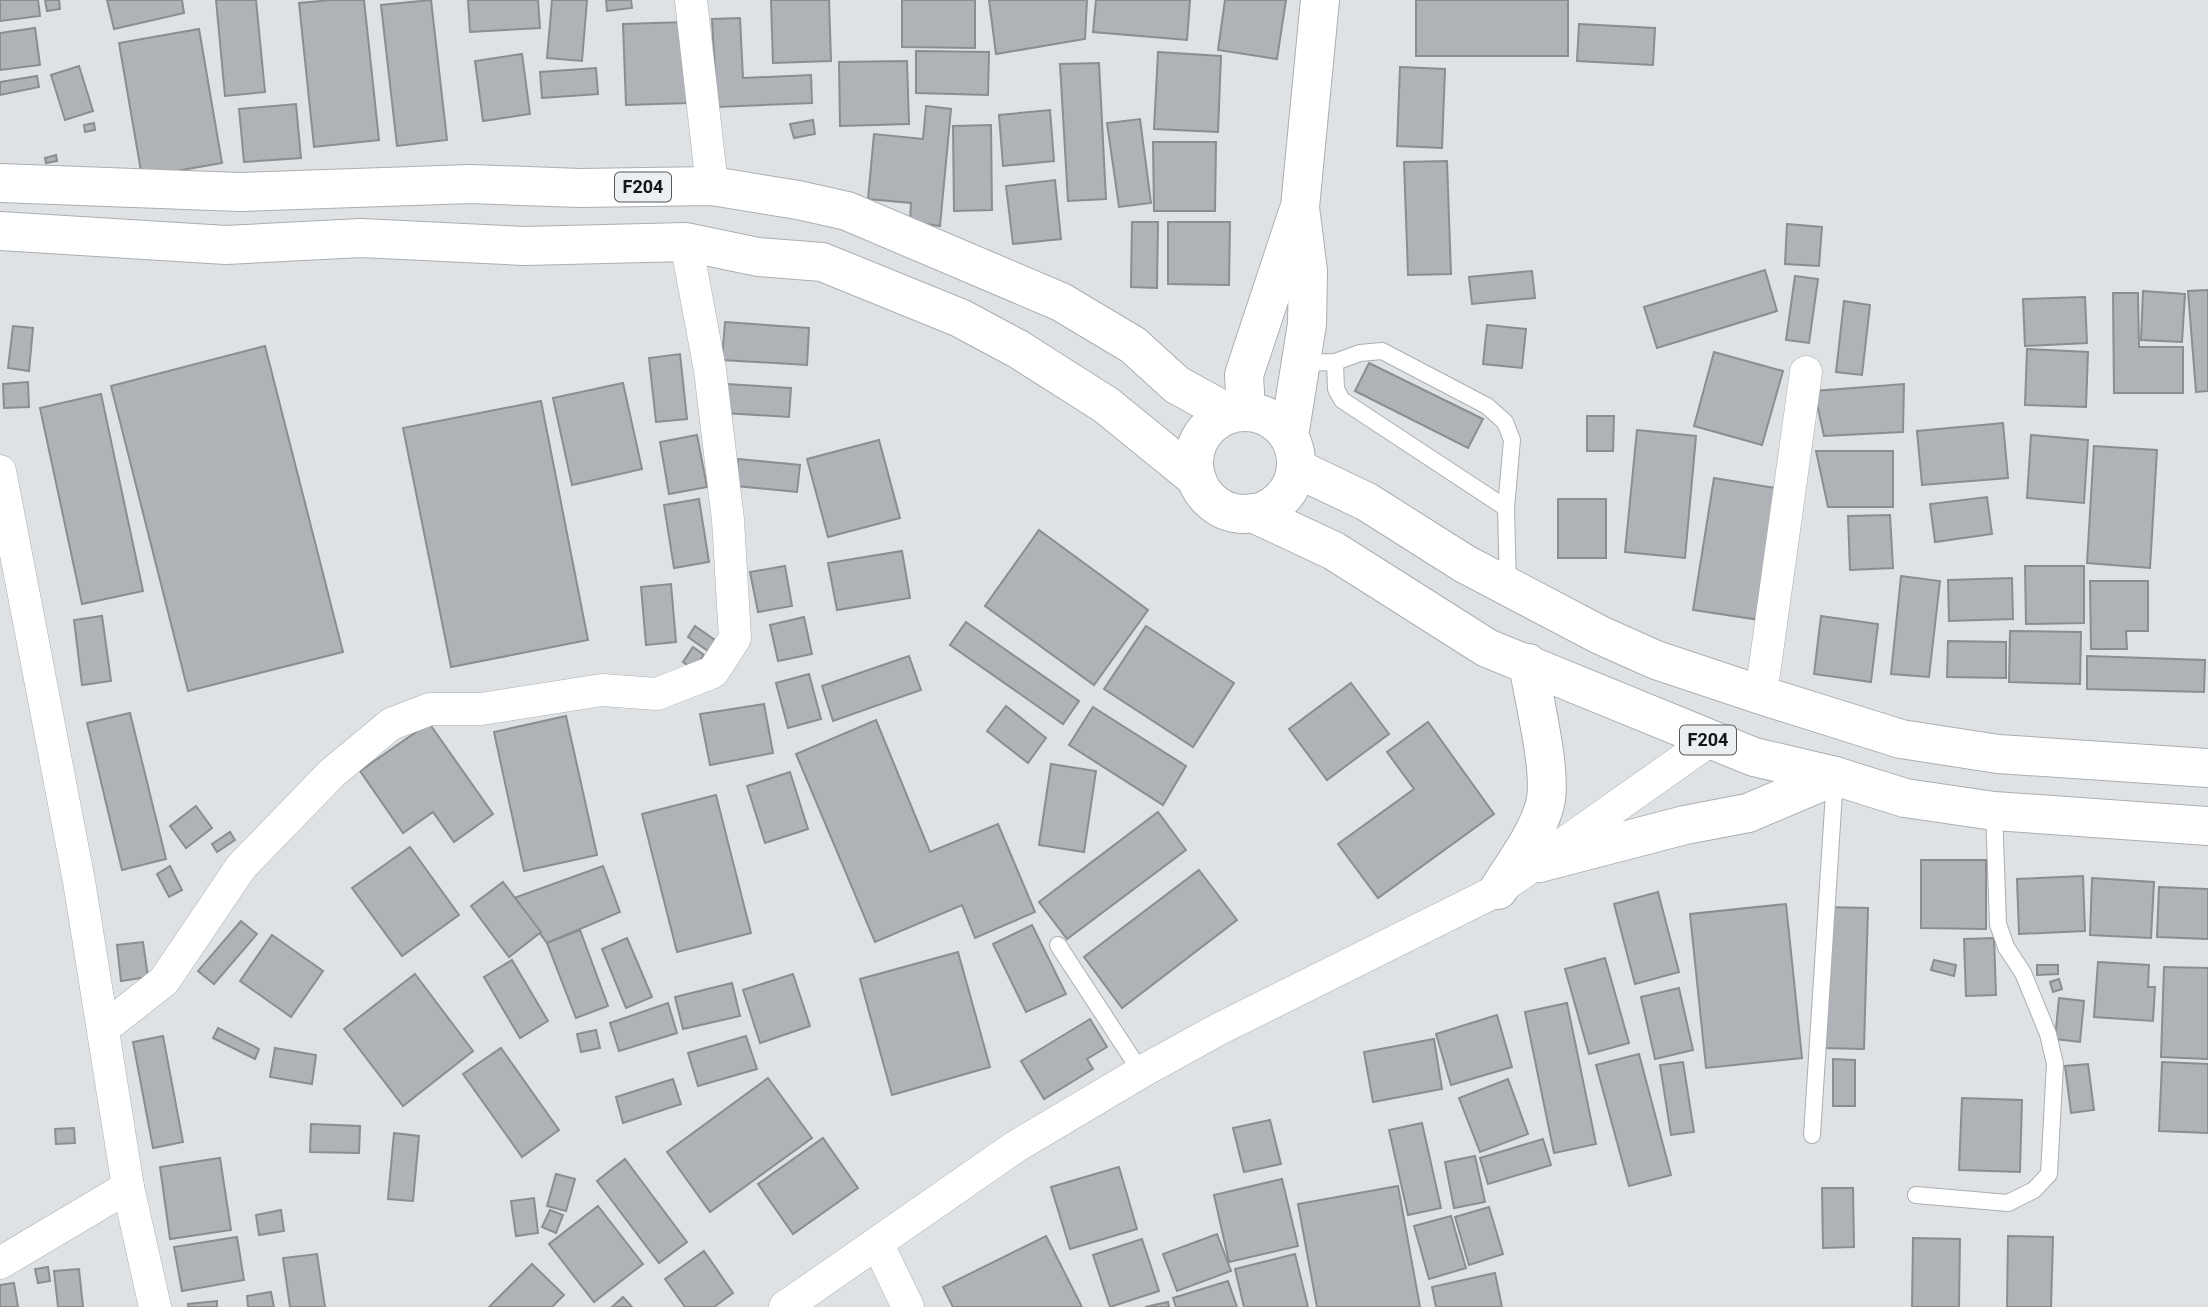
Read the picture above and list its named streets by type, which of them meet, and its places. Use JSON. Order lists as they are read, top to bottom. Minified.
{"streets":{"main road":["F204"]}}
